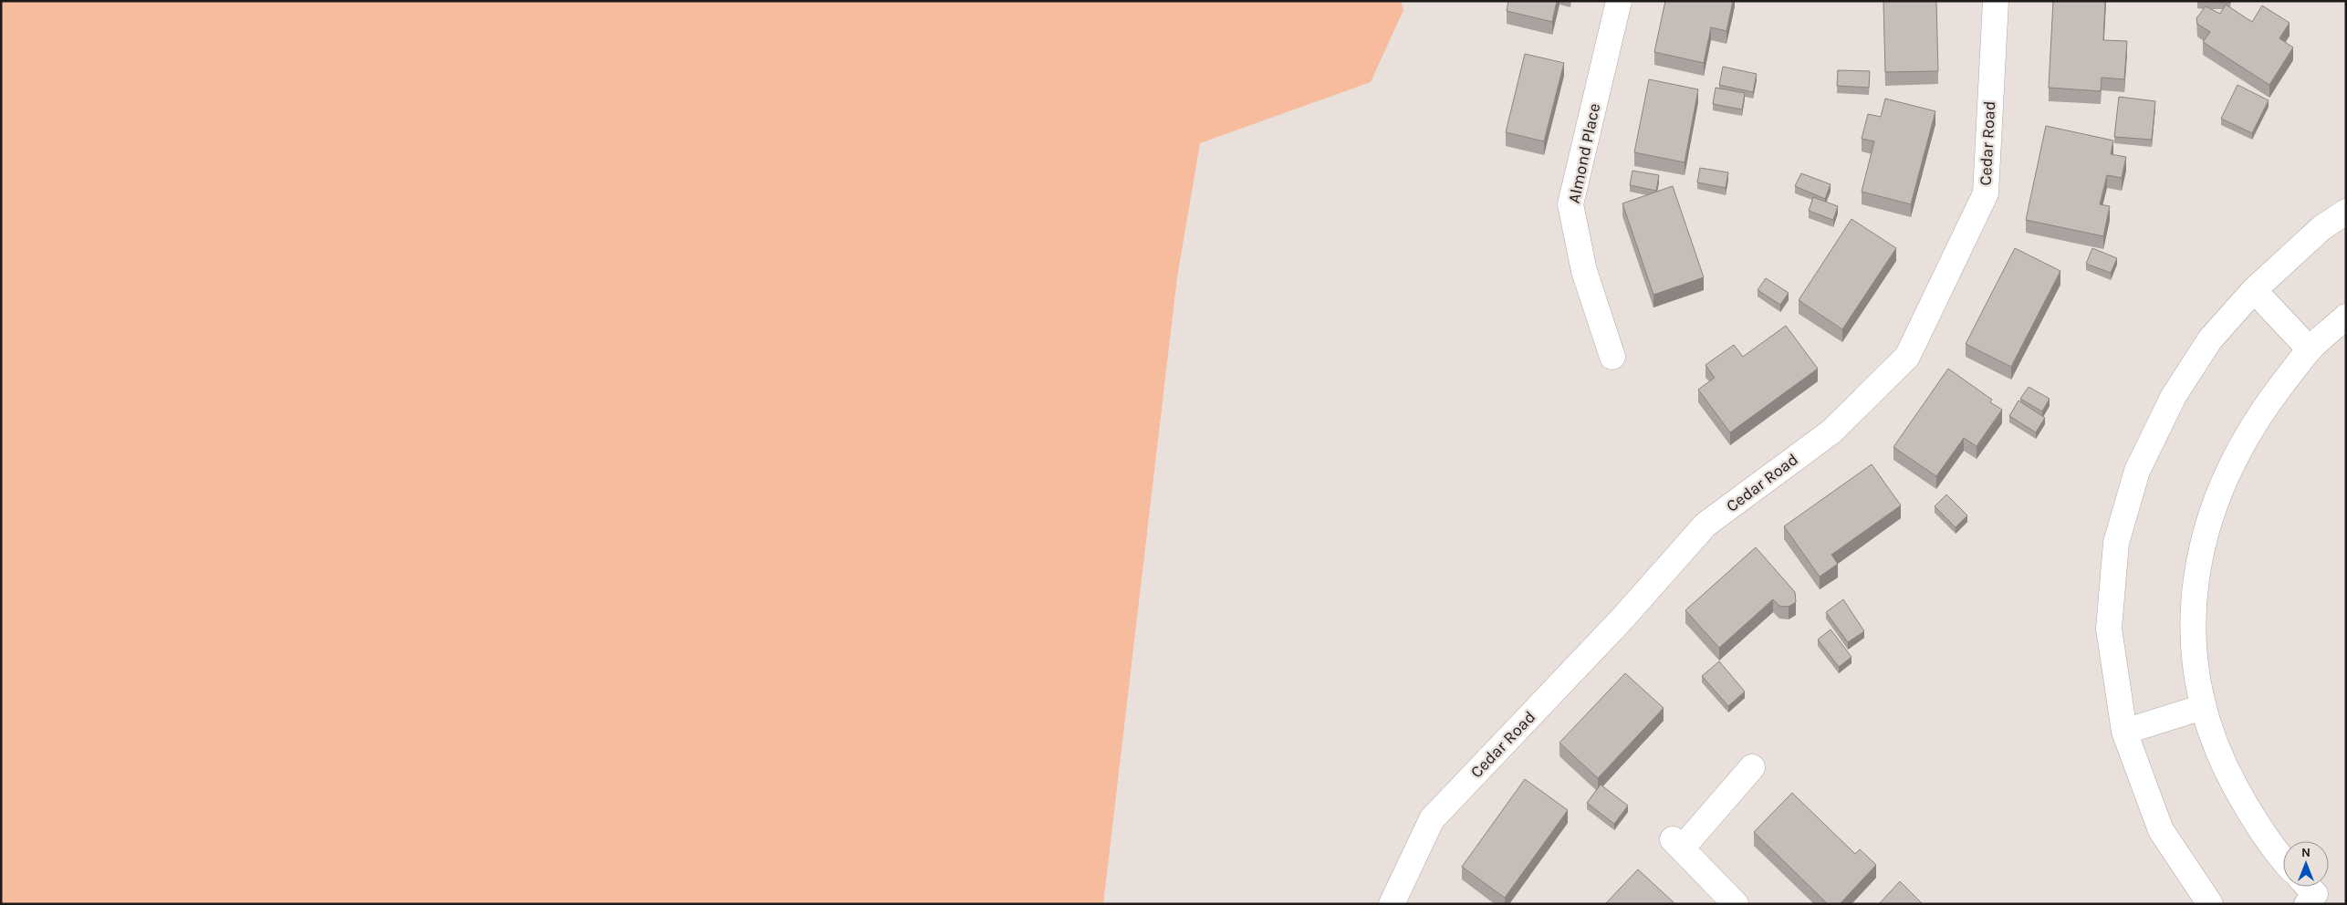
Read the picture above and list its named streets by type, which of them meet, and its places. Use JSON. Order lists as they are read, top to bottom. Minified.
{"streets":{"street":["Cedar Road","Almond Place"]},"north":"top"}
